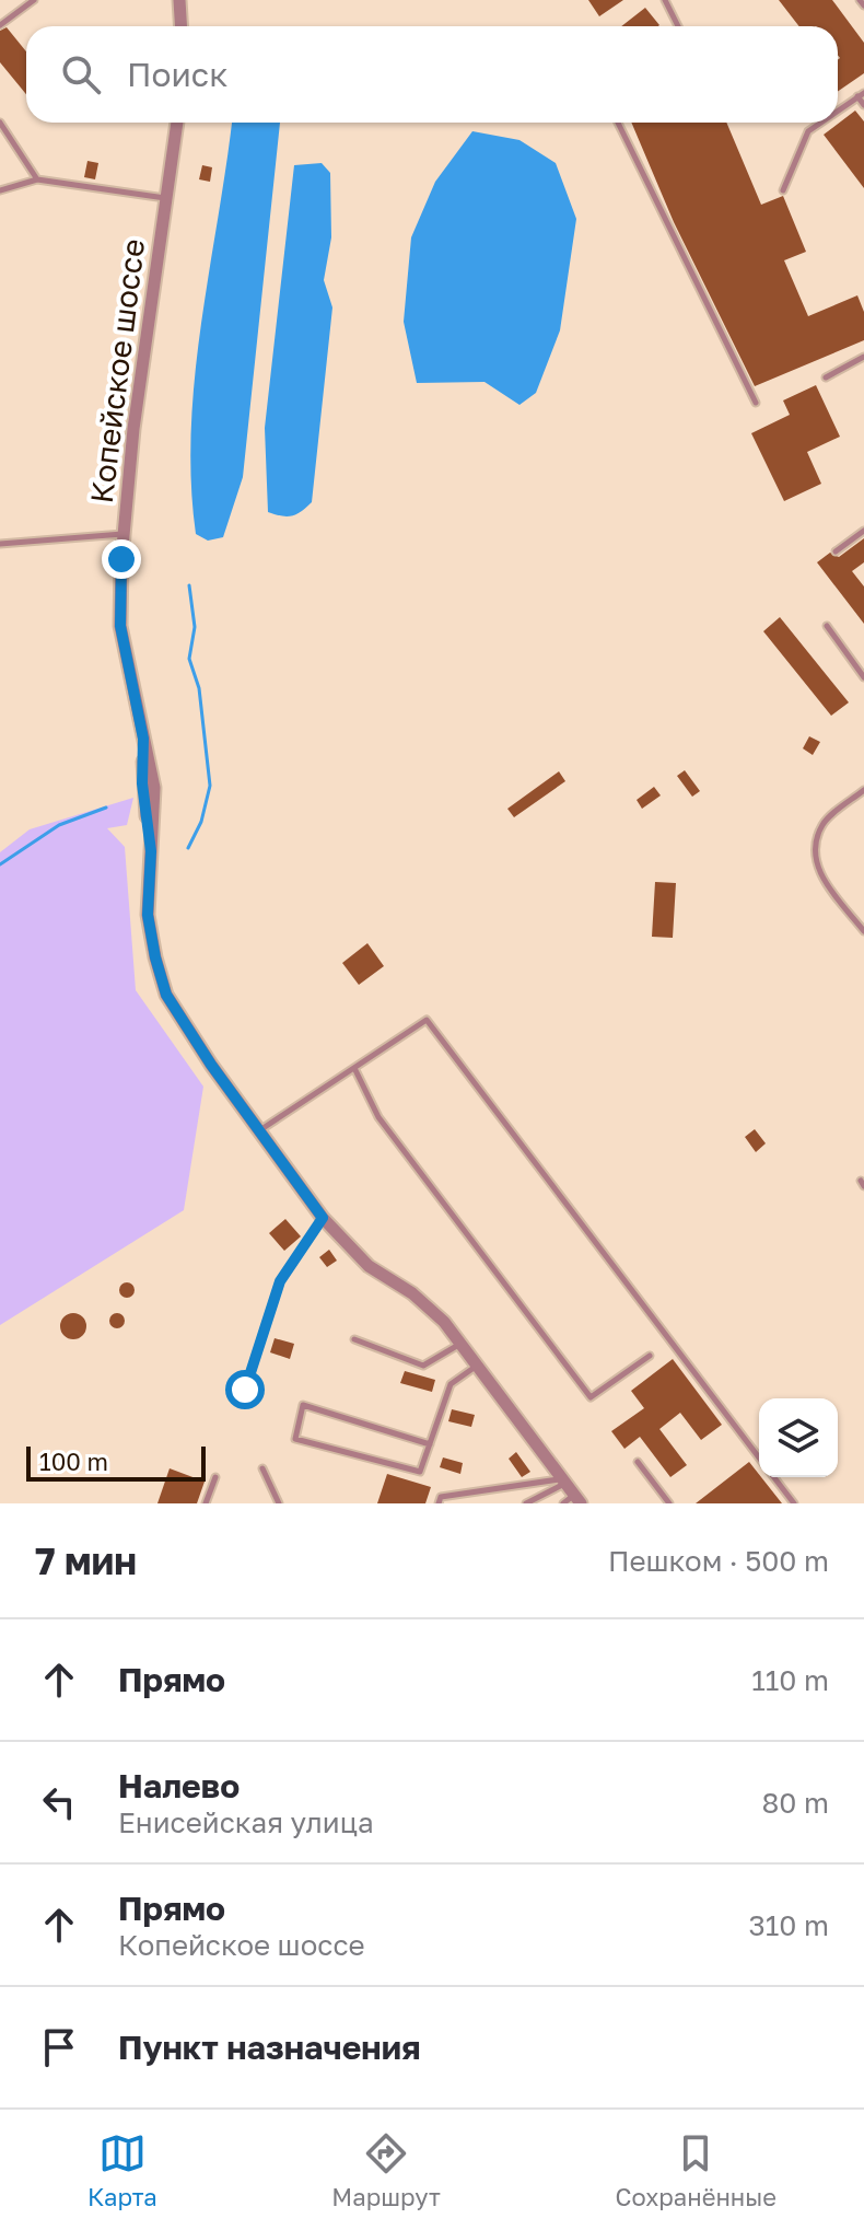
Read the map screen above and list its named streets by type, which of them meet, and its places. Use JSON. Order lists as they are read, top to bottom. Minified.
{"streets":{"street":["Копейское шоссе"]},"scale_bar":"100 m","page":{"search":"Поиск","scale":"100 m","heading":["7 мин","Пешком · 500 m"],"list":[["Прямо","110 m"],["Налево","Енисейская улица","80 m"],["Прямо","Копейское шоссе","310 m"],"Пункт назначения"],"nav":["Карта","Маршрут","Сохранённые"]}}
